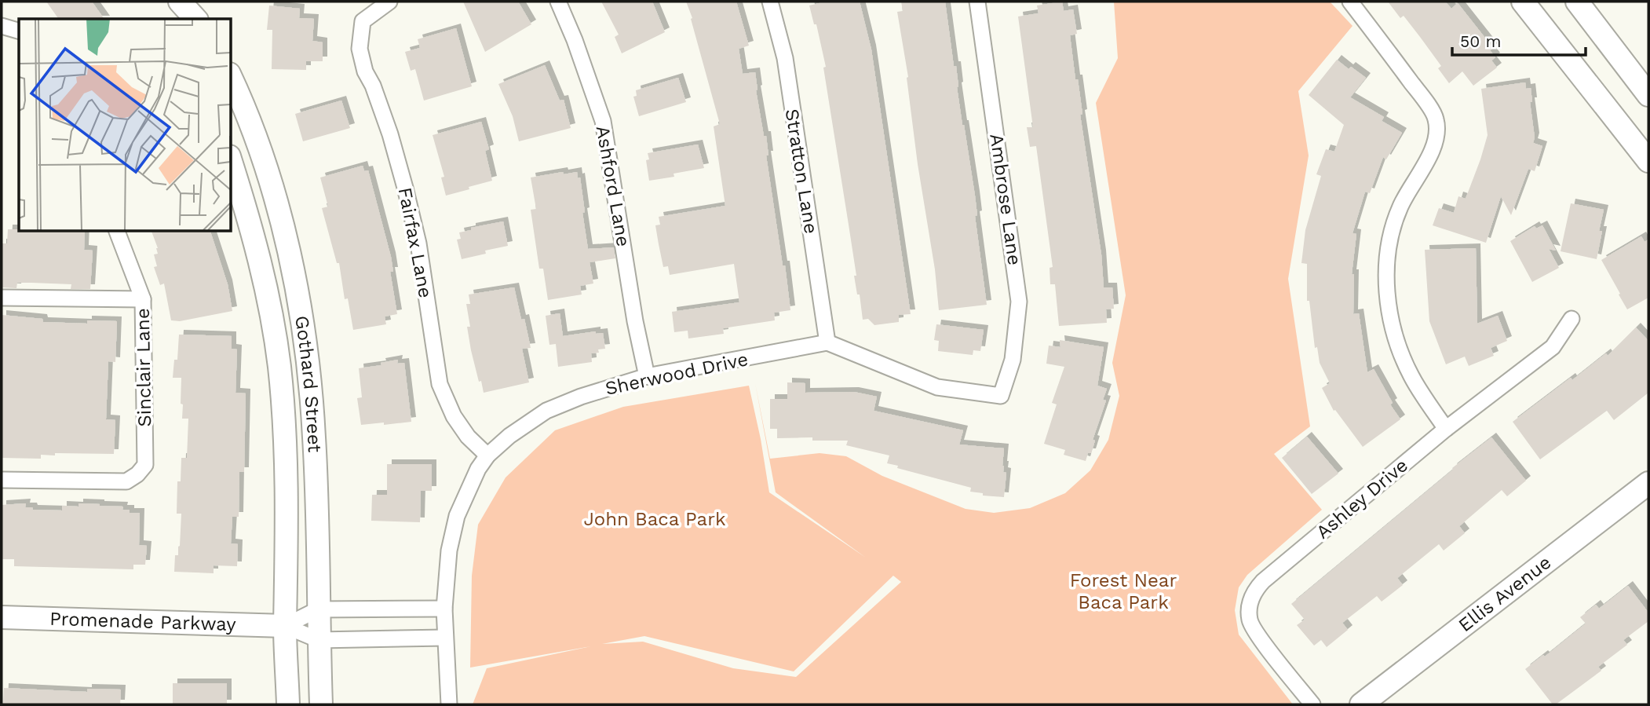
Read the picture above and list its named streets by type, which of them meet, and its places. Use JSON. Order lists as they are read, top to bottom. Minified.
{"streets":{"street":["Stratton Lane","Ashford Lane","Ambrose Lane","Fairfax Lane","Sinclair Lane","Sherwood Drive","Gothard Street","Ashley Drive","Ellis Avenue","Promenade Parkway"]},"crossings":[["Stratton Lane","Ambrose Lane"],["Stratton Lane","Sherwood Drive"],["Ashford Lane","Sherwood Drive"],["Ambrose Lane","Sherwood Drive"],["Fairfax Lane","Sherwood Drive"],["Sherwood Drive","Promenade Parkway"],["Gothard Street","Promenade Parkway"]],"parks":["John Baca Park","Forest Near Baca Park"],"scale_bar":"50 m"}
